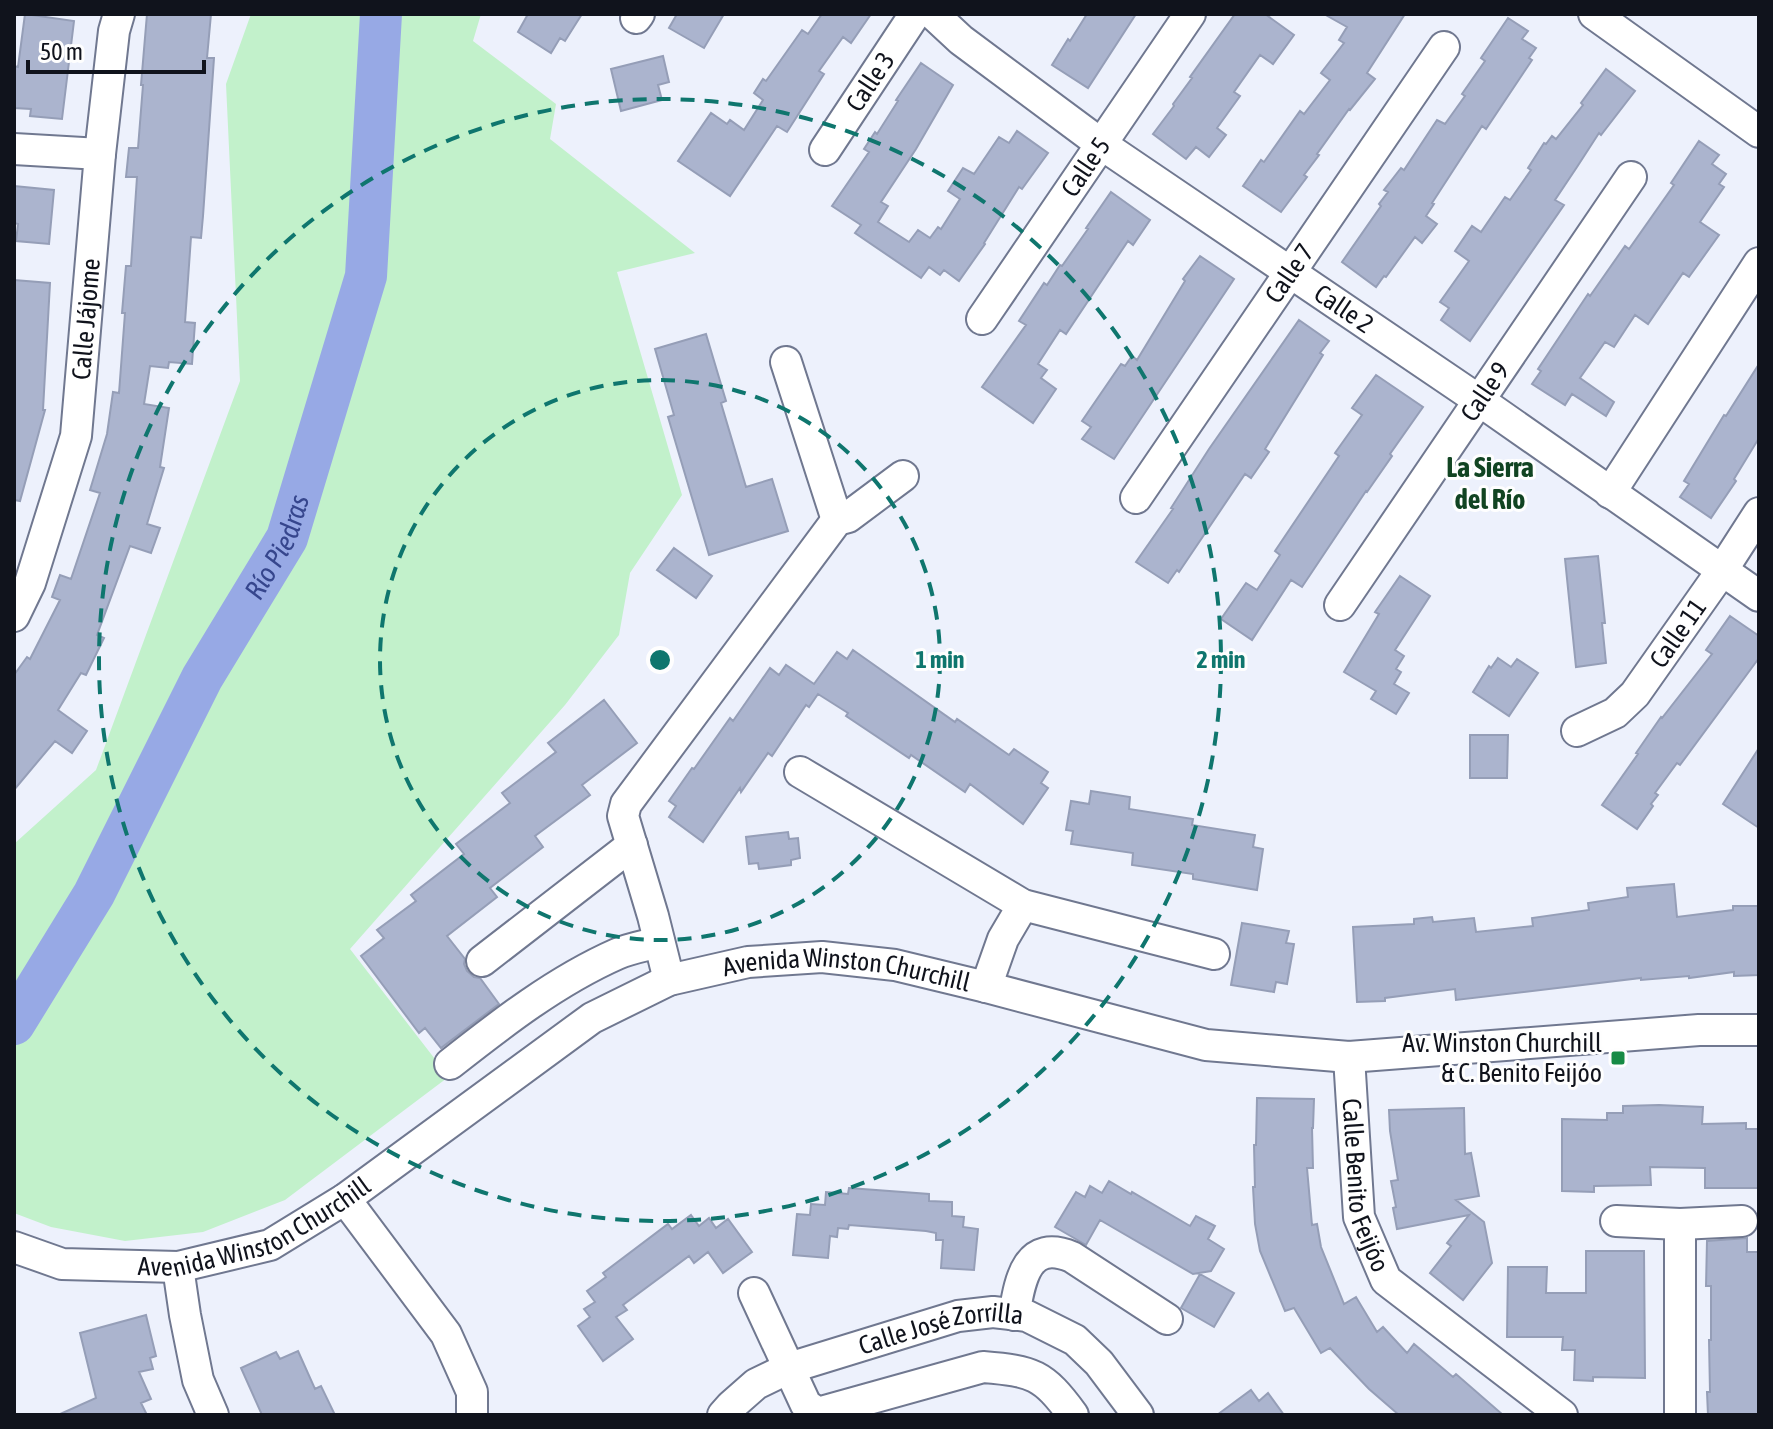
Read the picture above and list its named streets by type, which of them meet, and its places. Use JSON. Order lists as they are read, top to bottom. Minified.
{"streets":{"street":["Calle 3","Calle 5","Calle 7","Calle 2","Calle Jájome","Calle 9","Calle 11","Avenida Winston Churchill","Calle Benito Feijóo","Calle José Zorrilla"]},"crossings":[["Calle 5","Calle 2"],["Calle 7","Calle 2"],["Calle 2","Calle 9"],["Calle 2","Calle 11"],["Avenida Winston Churchill","Calle Benito Feijóo"]],"districts":["La Sierra del Río"],"water":["Río Piedras"],"places":{"transit":["Av. Winston Churchill & C. Benito Feijóo"]},"scale_bar":"50 m","rings":["1 min","2 min"]}
